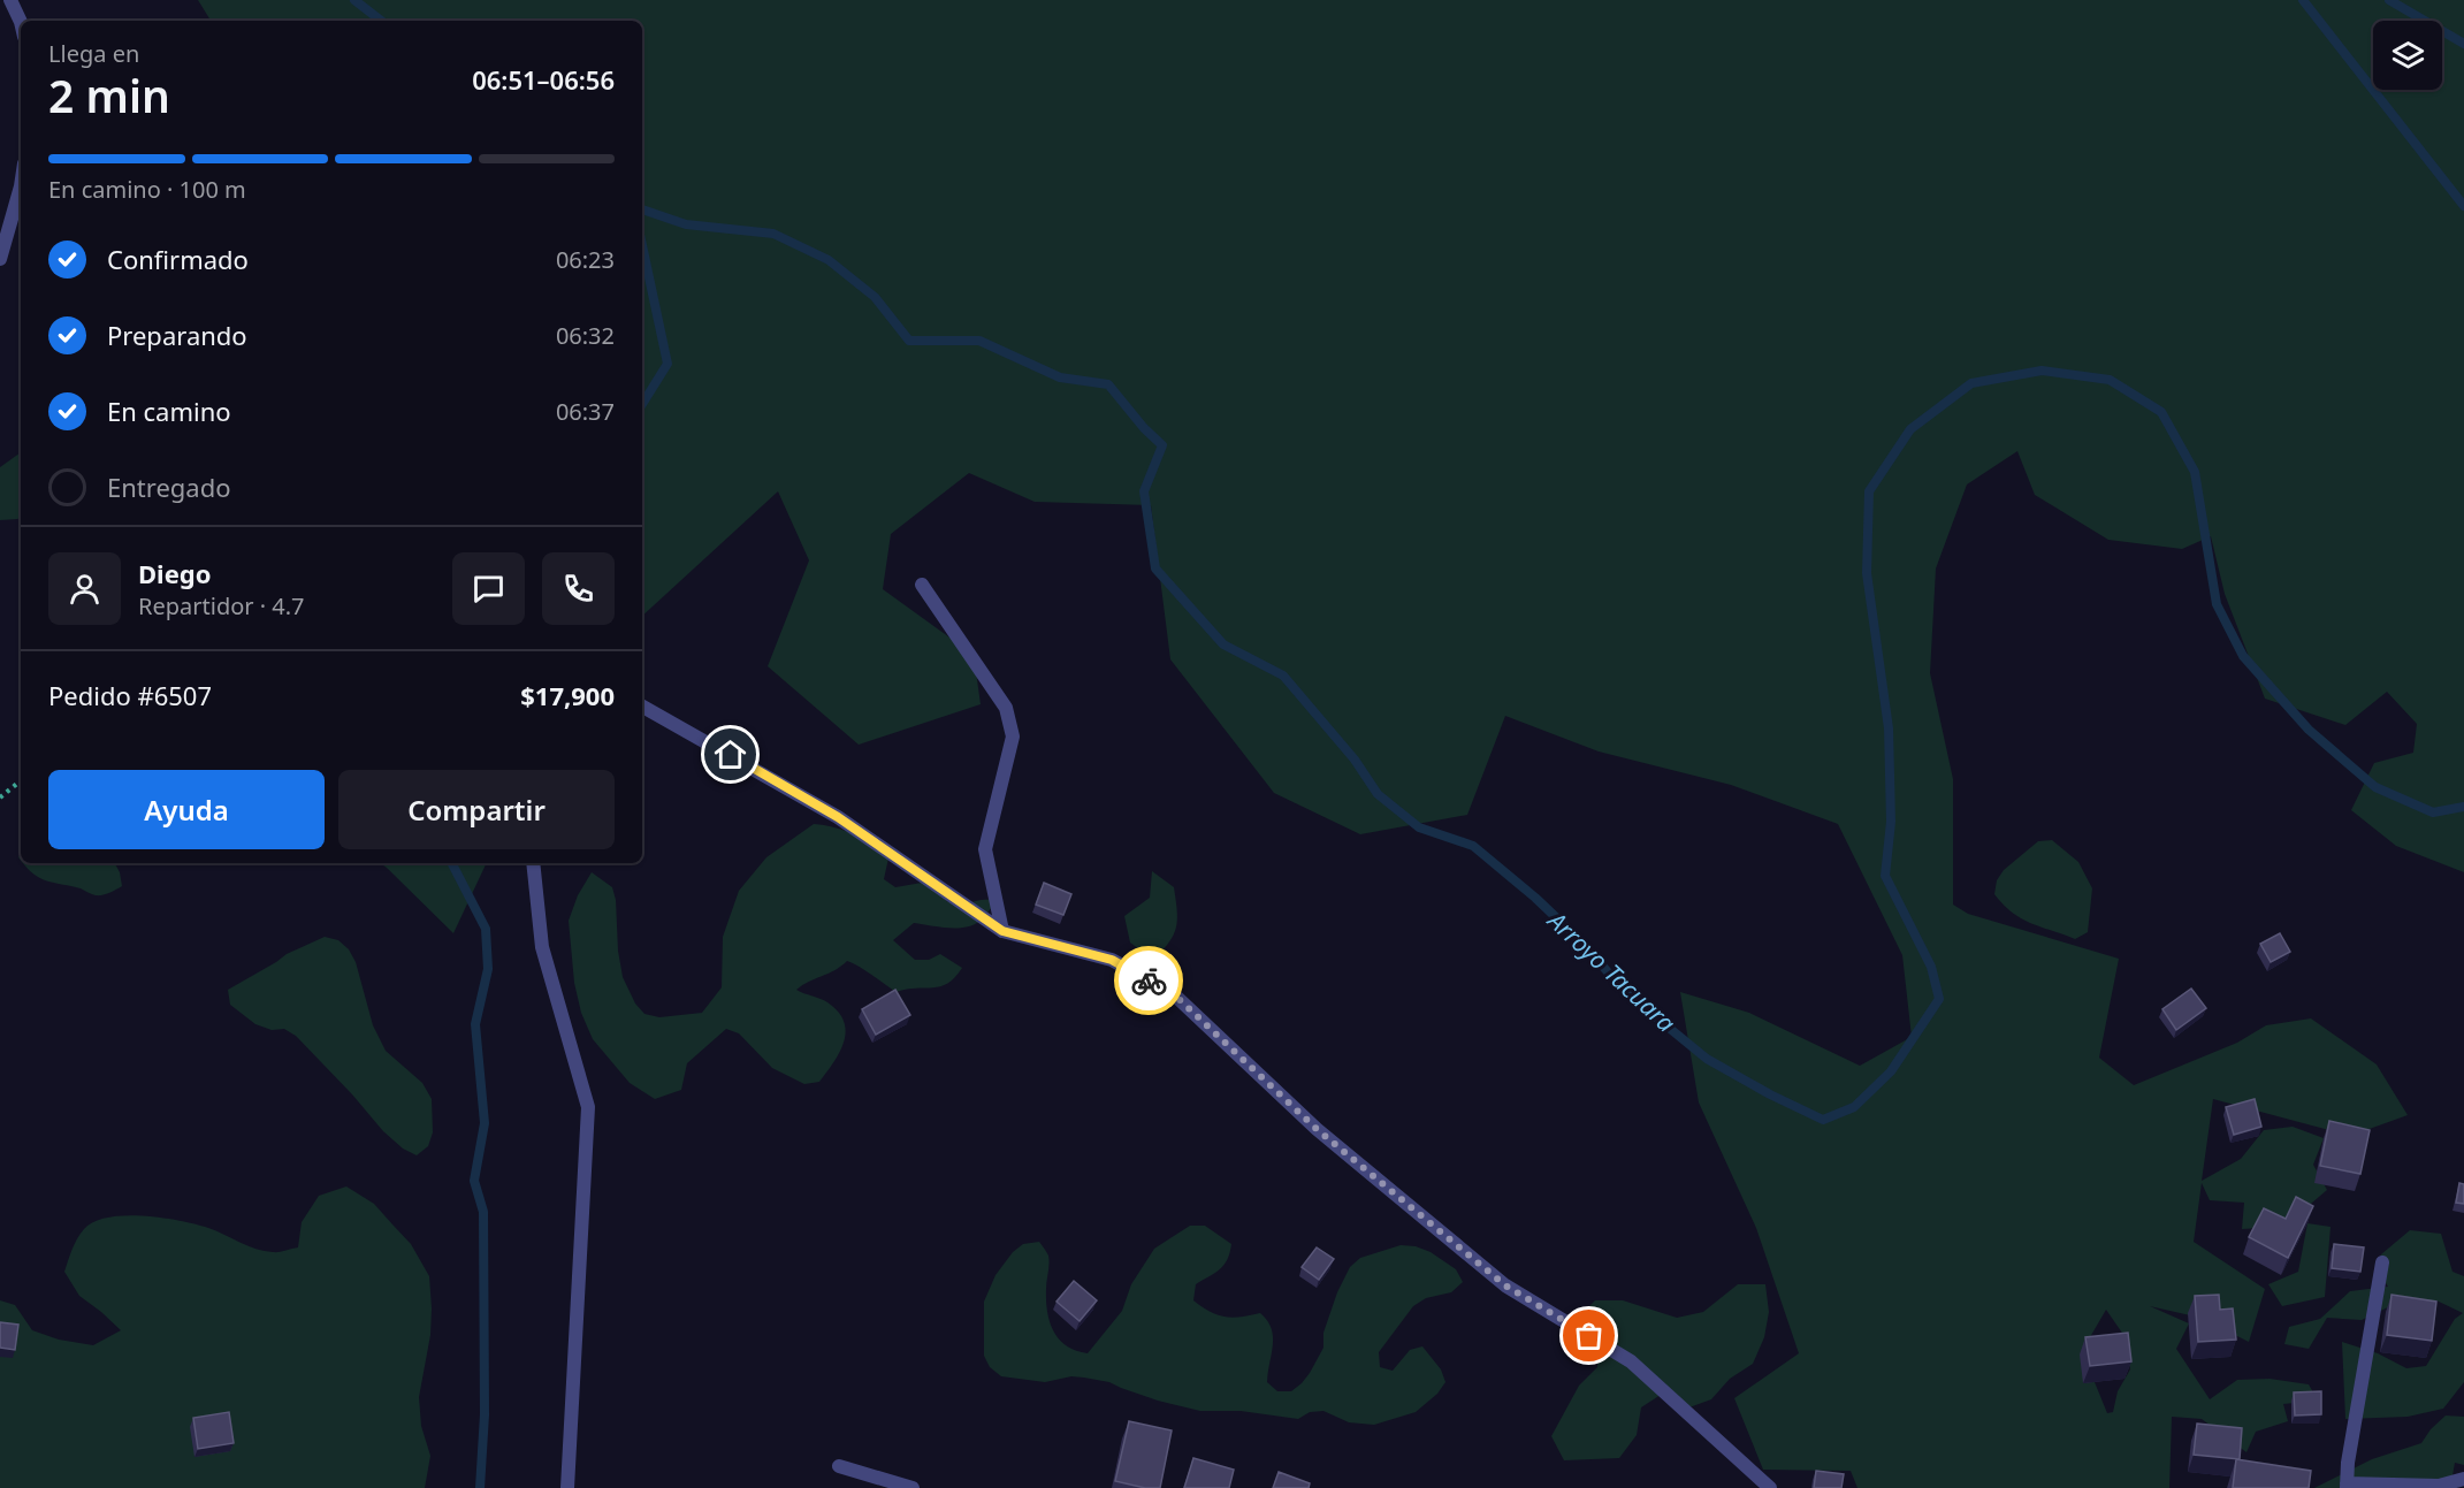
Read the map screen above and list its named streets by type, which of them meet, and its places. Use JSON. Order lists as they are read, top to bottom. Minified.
{"water":["Arroyo Tacuara"],"page":{"heading":["2 min","Llega en","06:51–06:56"],"panel":["Diego","Repartidor · 4.7","Pedido #6507","$17,900"],"bar":"En camino · 100 m","list":[["Confirmado","06:23"],["Preparando","06:32"],["En camino","06:37"],"Entregado"],"buttons":["Ayuda","Compartir"]}}
